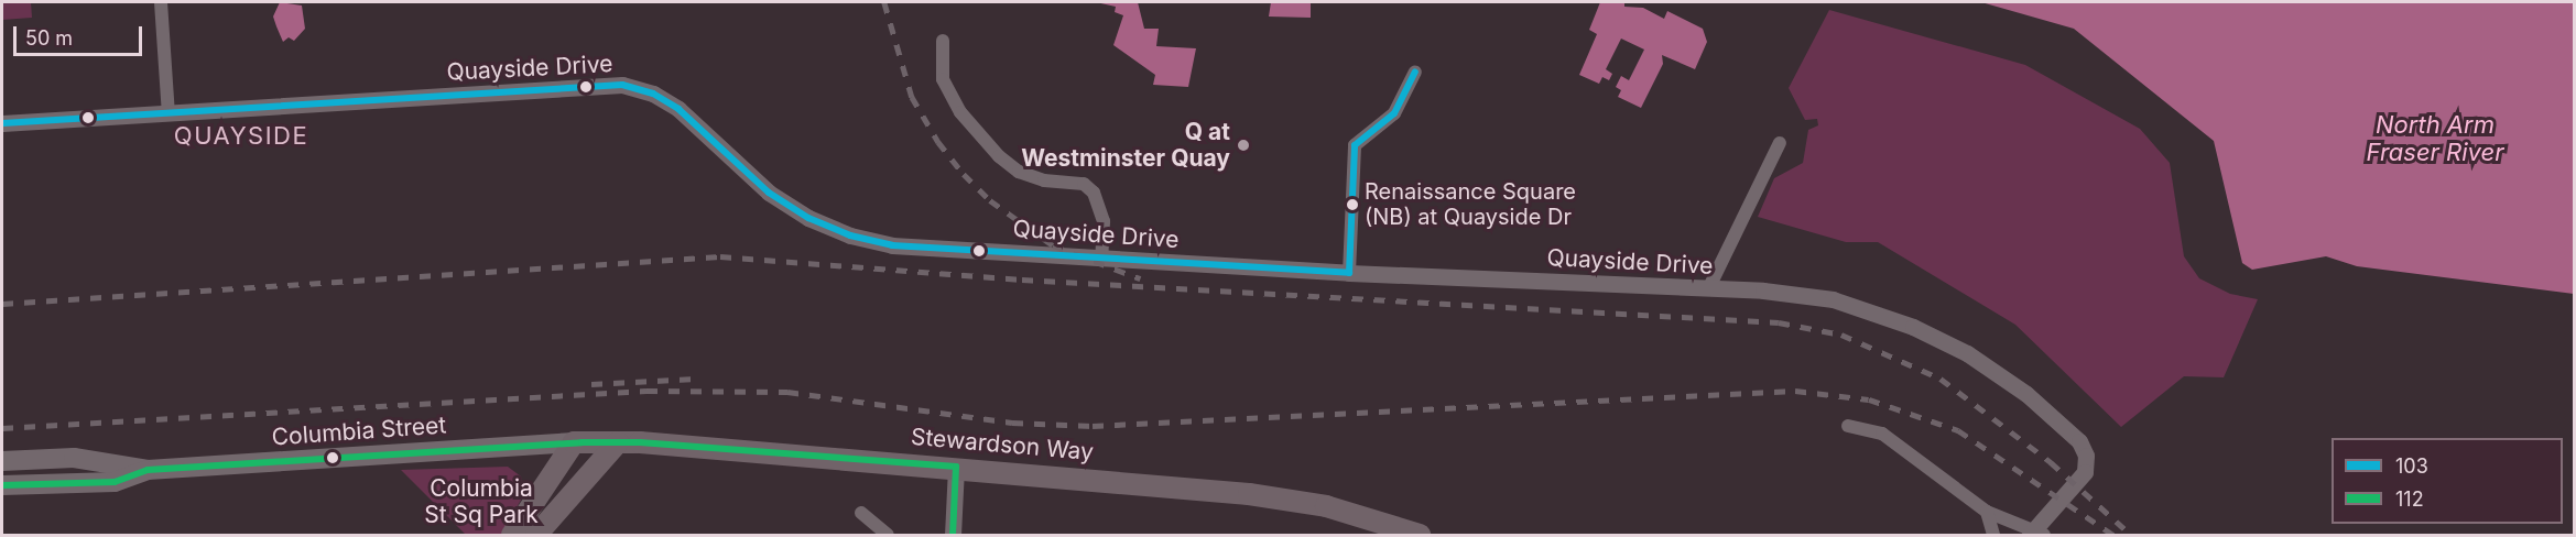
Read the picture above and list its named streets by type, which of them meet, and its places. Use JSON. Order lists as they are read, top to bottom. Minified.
{"streets":{"main road":["Columbia Street","Stewardson Way"],"street":["Quayside Drive"]},"crossings":[["Columbia Street","Stewardson Way"]],"districts":["QUAYSIDE"],"water":["North Arm Fraser River"],"parks":["Columbia St Sq Park"],"places":["Q at Westminster Quay","Renaissance Square (NB) at Quayside Dr"],"lines":["transit line 103","transit line 112"],"legend":["103","112"],"scale_bar":"50 m"}
